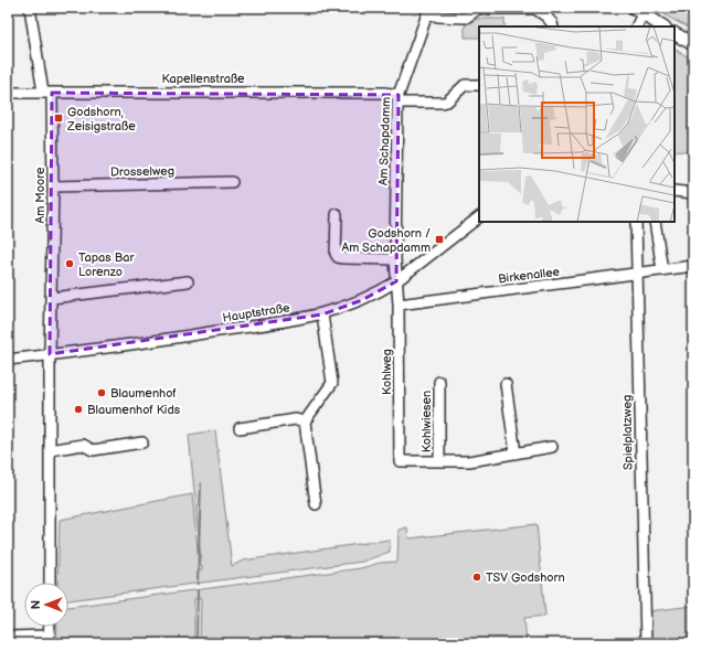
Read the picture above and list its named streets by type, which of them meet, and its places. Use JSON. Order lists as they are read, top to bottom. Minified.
{"streets":{"street":["Kapellenstraße","Am Schapdamm","Drosselweg","Am Moore","Birkenallee","Hauptstraße","Kohlweg","Kohlwiesen","Spielplatzweg"]},"crossings":[["Kapellenstraße","Am Schapdamm"],["Kapellenstraße","Am Moore"],["Am Schapdamm","Hauptstraße"],["Am Schapdamm","Kohlweg"],["Drosselweg","Am Moore"],["Am Moore","Hauptstraße"],["Birkenallee","Kohlweg"],["Birkenallee","Spielplatzweg"],["Hauptstraße","Kohlweg"],["Kohlweg","Kohlwiesen"]],"places":{"transit":["Godshorn, Zeisigstraße","Godshorn / Am Schapdamm"],"other":["Tapas Bar Lorenzo","Blaumenhof","Blaumenhof Kids","TSV Godshorn"]},"north":"left"}
